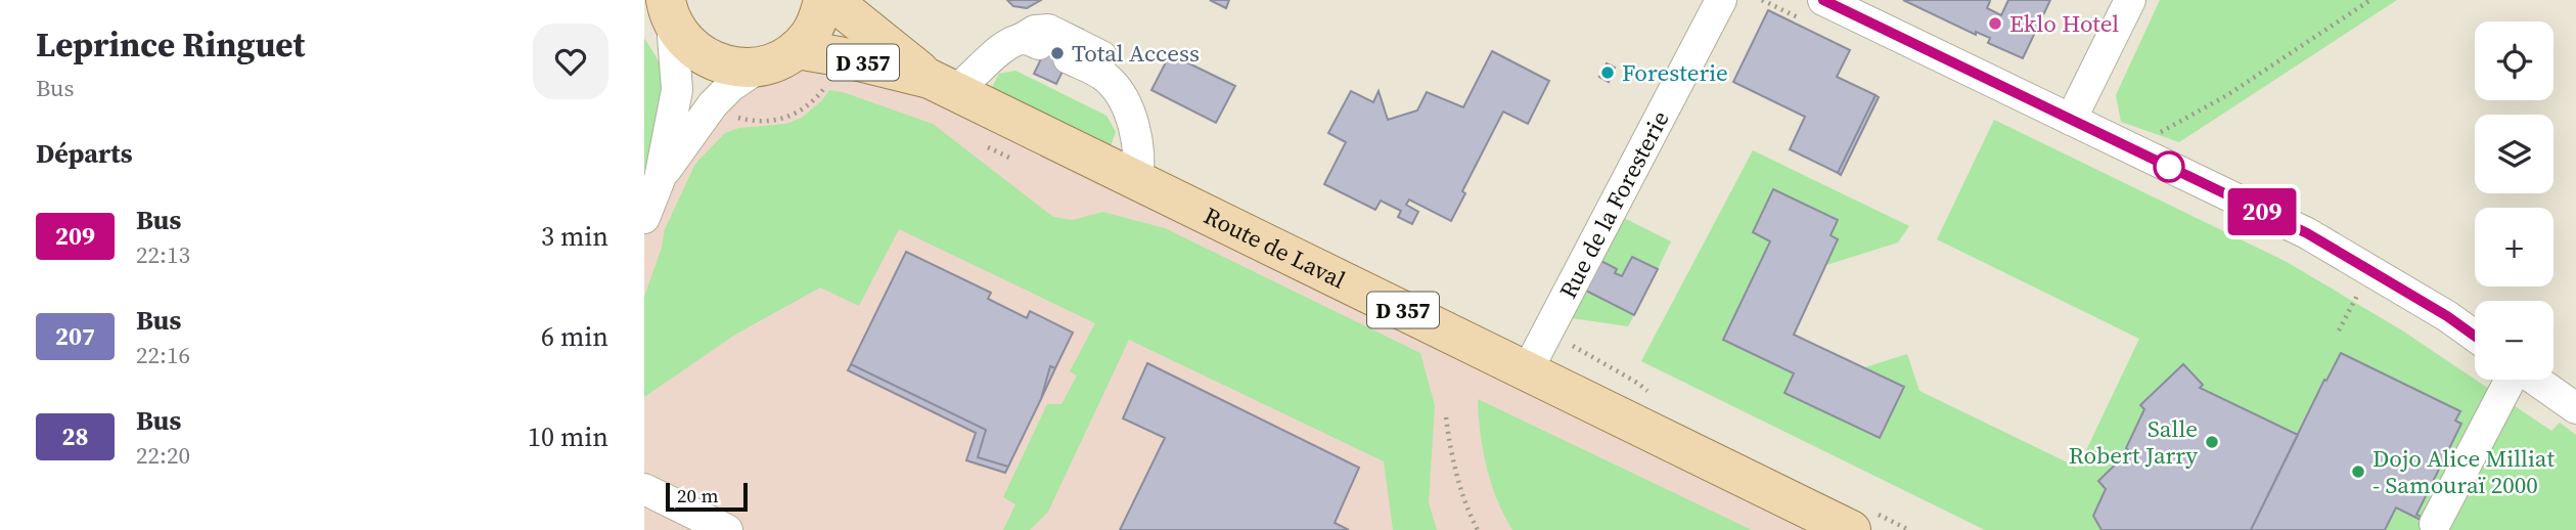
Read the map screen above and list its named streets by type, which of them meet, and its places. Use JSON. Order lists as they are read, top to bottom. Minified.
{"streets":{"main road":["D 357","Route de Laval"],"street":["Rue de la Foresterie"]},"crossings":[["Rue de la Foresterie","Route de Laval"]],"places":["Eklo Hotel","Total Access","Foresterie","Salle Robert Jarry","Dojo Alice Milliat - Samouraï 2000"],"lines":["bus line 209"],"scale_bar":"20 m","page":{"heading":[["Leprince Ringuet","Bus"],"Départs"],"on_map":"209","map_buttons":["+","−"],"list":[{"mark":"209","name":"Bus","note":"22:13","value":"3 min"},{"mark":"207","name":"Bus","note":"22:16","value":"6 min"},{"mark":"28","name":"Bus","note":"22:20","value":"10 min"}],"scale":"20 m"}}
